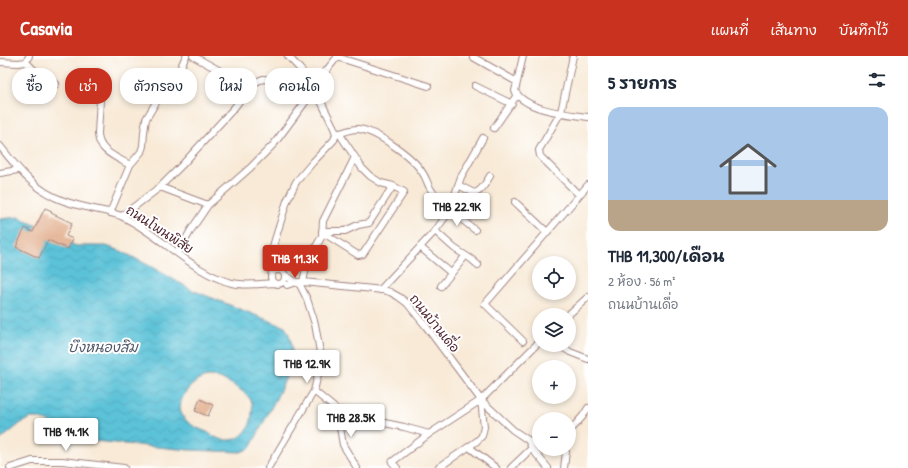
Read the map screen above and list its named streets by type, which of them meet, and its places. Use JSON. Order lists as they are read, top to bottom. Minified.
{"streets":{"street":["ถนนโพนพิสัย","ถนนบ้านเดื่อ"]},"crossings":[["ถนนโพนพิสัย","ถนนบ้านเดื่อ"]],"water":["บึงหนองสิม"],"page":{"header":"Casavia","nav":["แผนที่","เส้นทาง","บันทึกไว้"],"heading":"5 รายการ","chip":["ซื้อ","เช่า","ตัวกรอง","ใหม่","คอนโด"],"list":[{"name":"THB 11,300/เดือน","note":"2 ห้อง · 56 m² · ถนนบ้านเดื่อ"}],"price":["THB 22.9K","THB 11.3K","THB 12.9K","THB 28.5K","THB 14.1K"],"map_buttons":["+","−"]}}
